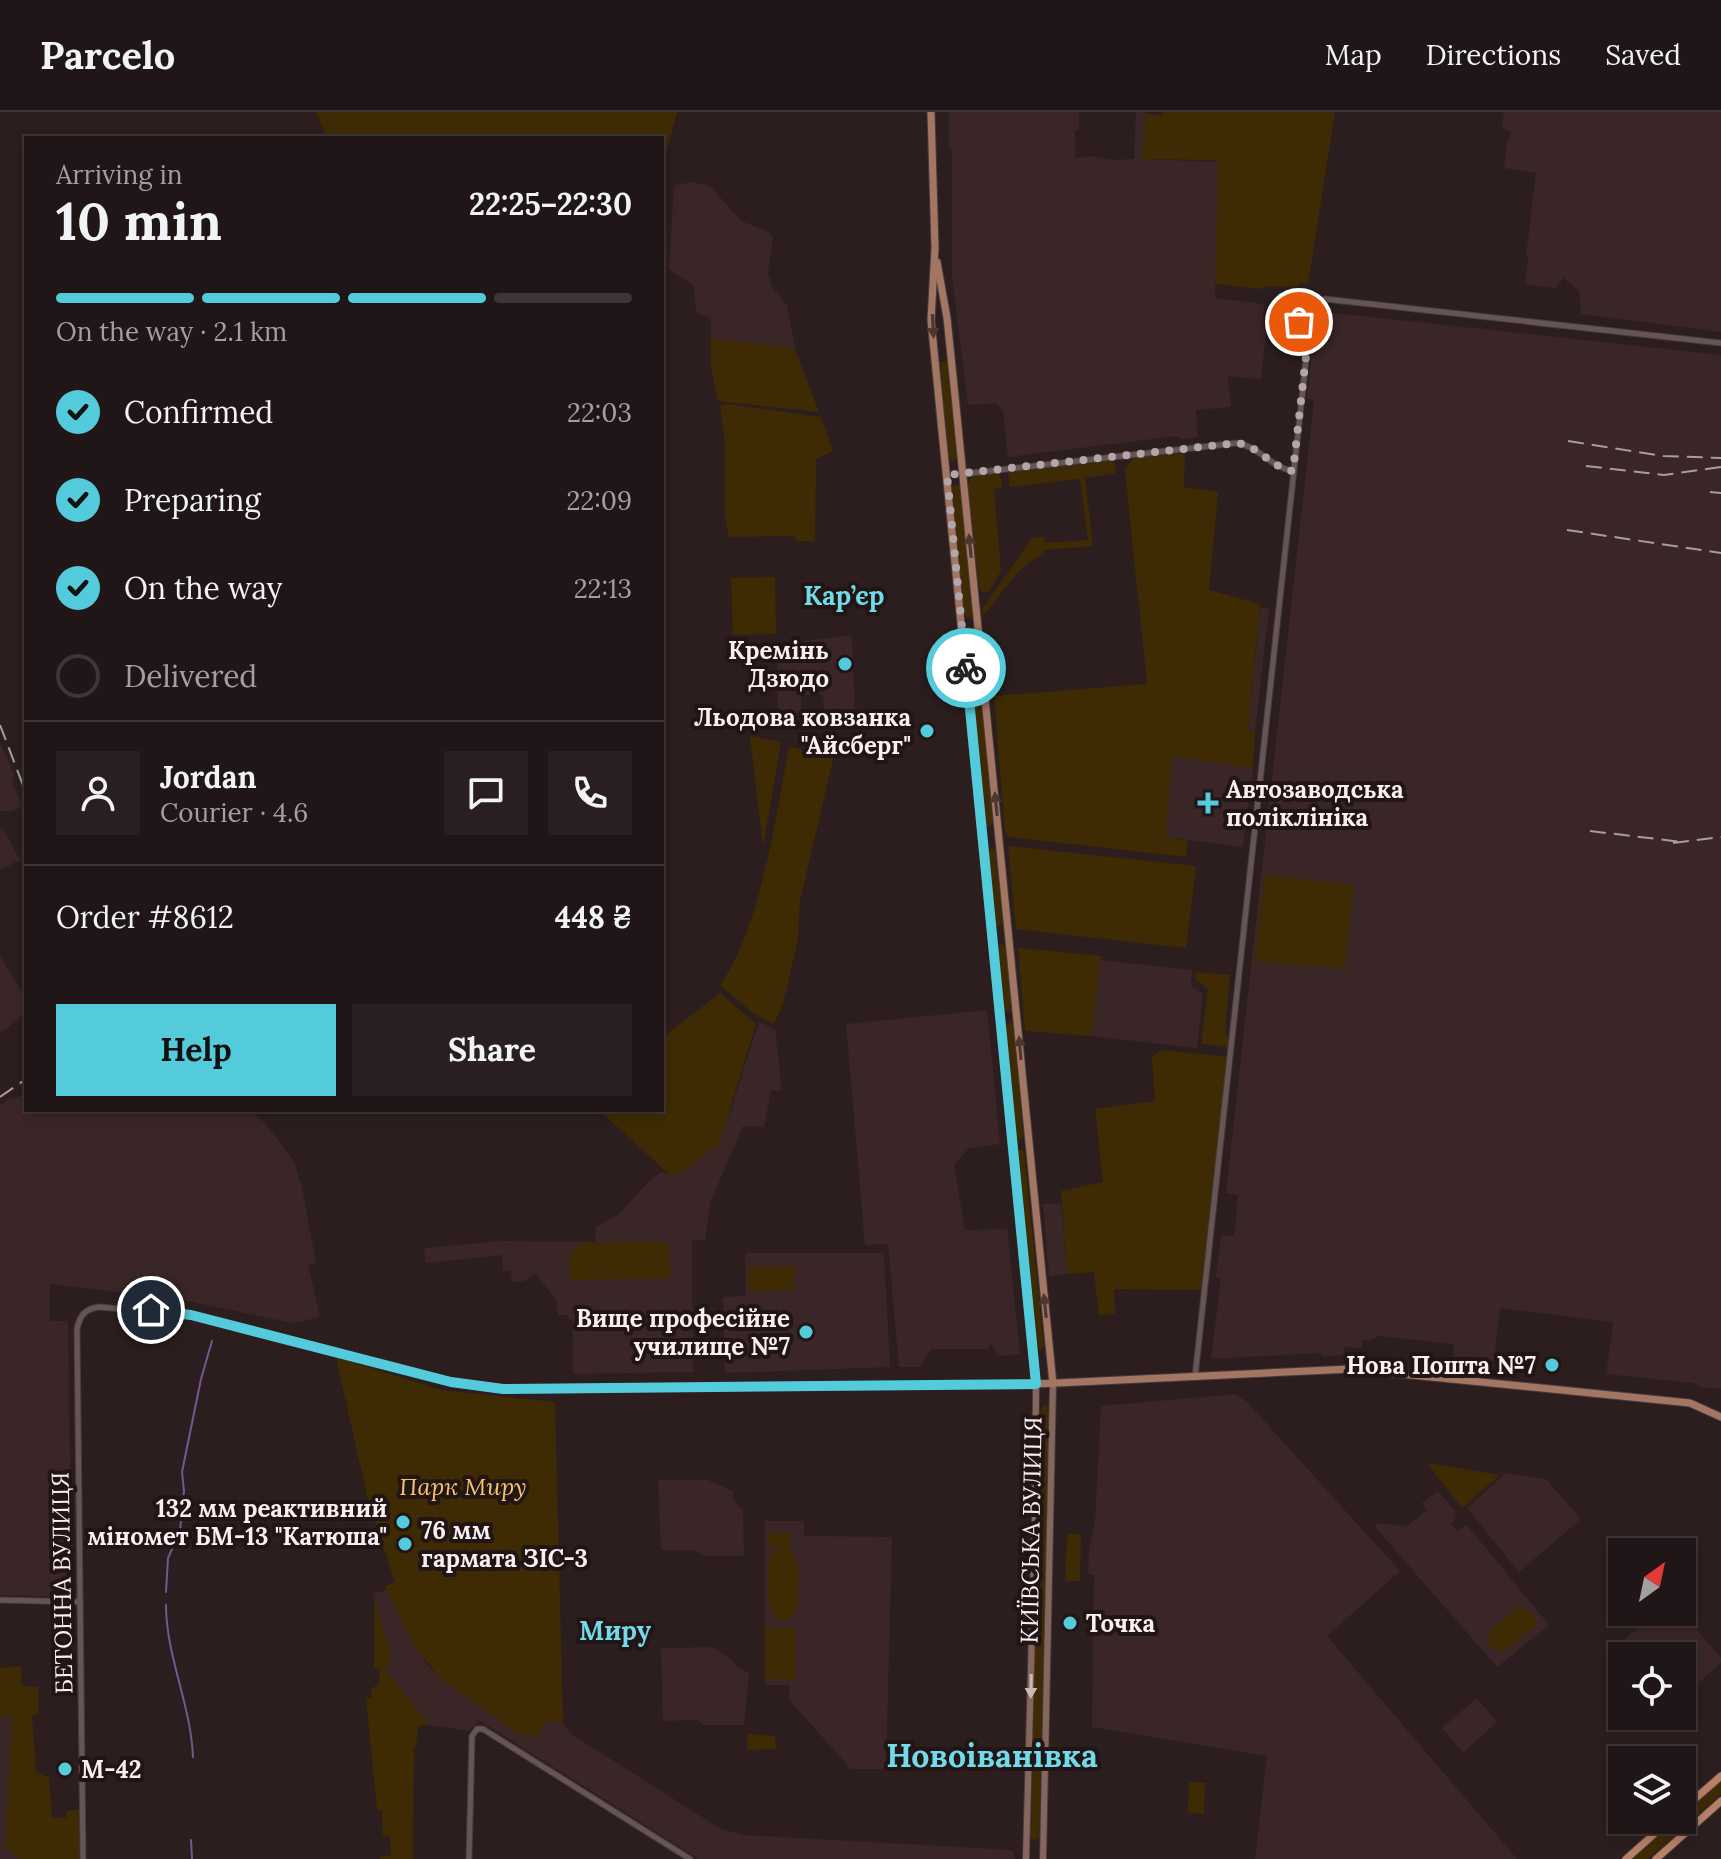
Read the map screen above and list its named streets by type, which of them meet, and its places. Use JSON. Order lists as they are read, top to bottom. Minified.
{"streets":{"main road":["КИЇВСЬКА ВУЛИЦЯ"],"street":["БЕТОННА ВУЛИЦЯ"]},"crossings":[["КИЇВСЬКА ВУЛИЦЯ","БЕТОННА ВУЛИЦЯ"]],"districts":["Кар’єр","Миру","Новоіванівка"],"parks":["Парк Миру"],"places":{"other":["Кремінь Дзюдо","Льодова ковзанка \"Айсберг\"","Вище професійне училище №7","Нова Пошта №7","132 мм реактивний міномет БМ-13 \"Катюша\"","76 мм гармата ЗІС-3","Точка","М-42"],"health":["Автозаводська поліклініка"]},"north":"top right","page":{"header":"Parcelo","nav":["Map","Directions","Saved"],"heading":["10 min","Arriving in","22:25–22:30"],"panel":["Jordan","Courier · 4.6","Order #8612","448 ₴"],"bar":"On the way · 2.1 km","list":[["Confirmed","22:03"],["Preparing","22:09"],["On the way","22:13"],"Delivered"],"buttons":["Help","Share"]}}
